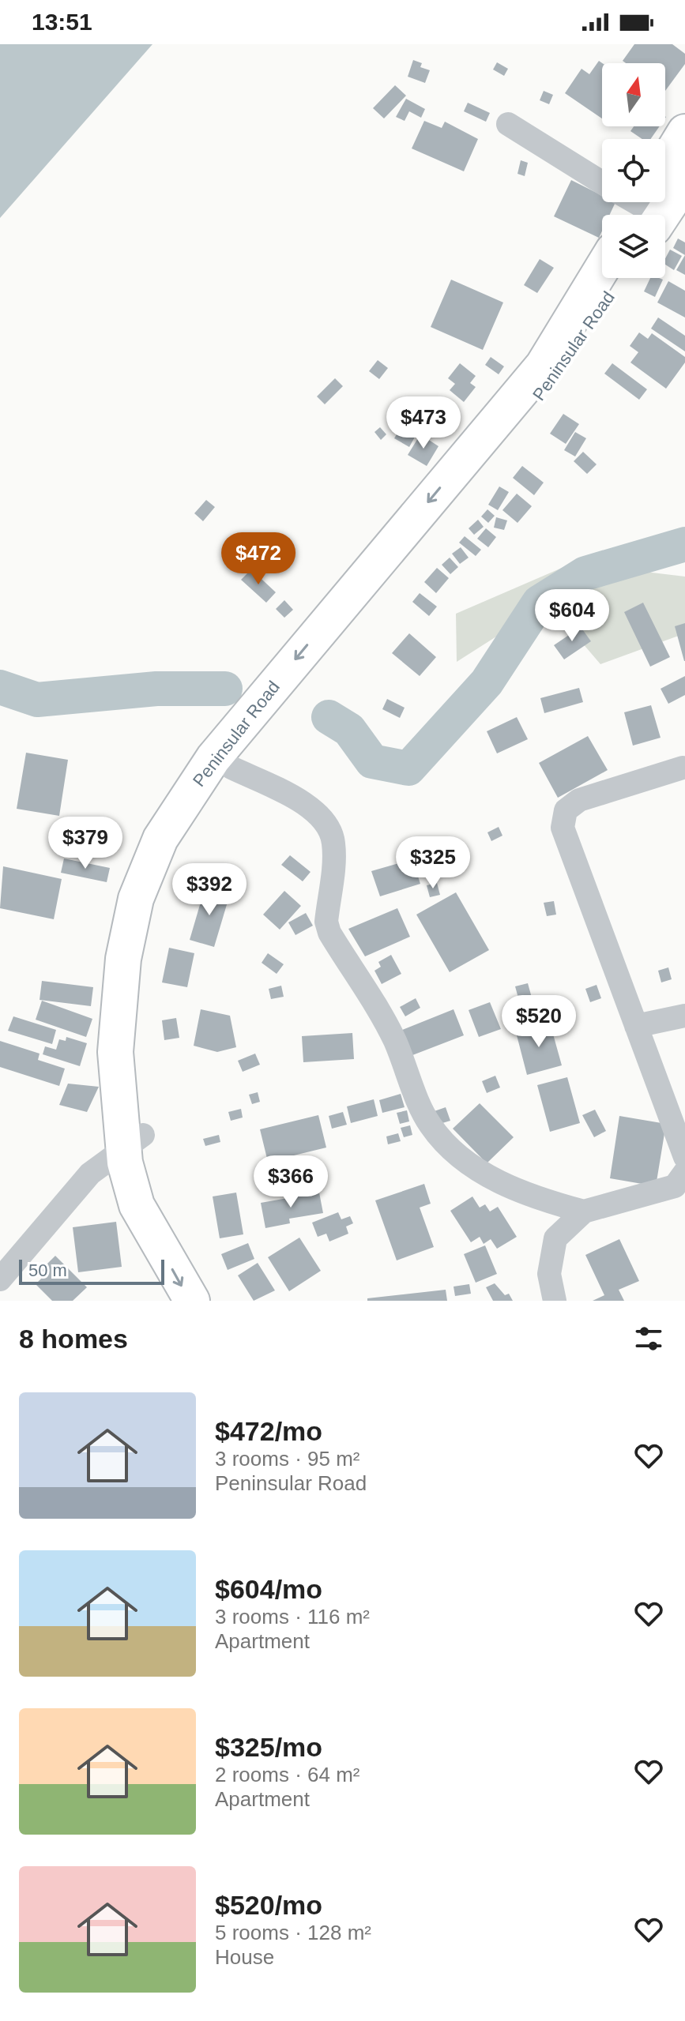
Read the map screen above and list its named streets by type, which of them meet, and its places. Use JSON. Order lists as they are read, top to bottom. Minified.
{"streets":{"main road":["Peninsular Road"]},"scale_bar":"50 m","north":"top","page":{"status":"13:51","price":["$473","$472","$604","$379","$325","$392","$520","$366"],"scale":"50 m","heading":"8 homes","list":[{"name":"$472/mo","note":"3 rooms · 95 m² · Peninsular Road"},{"name":"$604/mo","note":"3 rooms · 116 m² · Apartment"},{"name":"$325/mo","note":"2 rooms · 64 m² · Apartment"},{"name":"$520/mo","note":"5 rooms · 128 m² · House"}]}}
